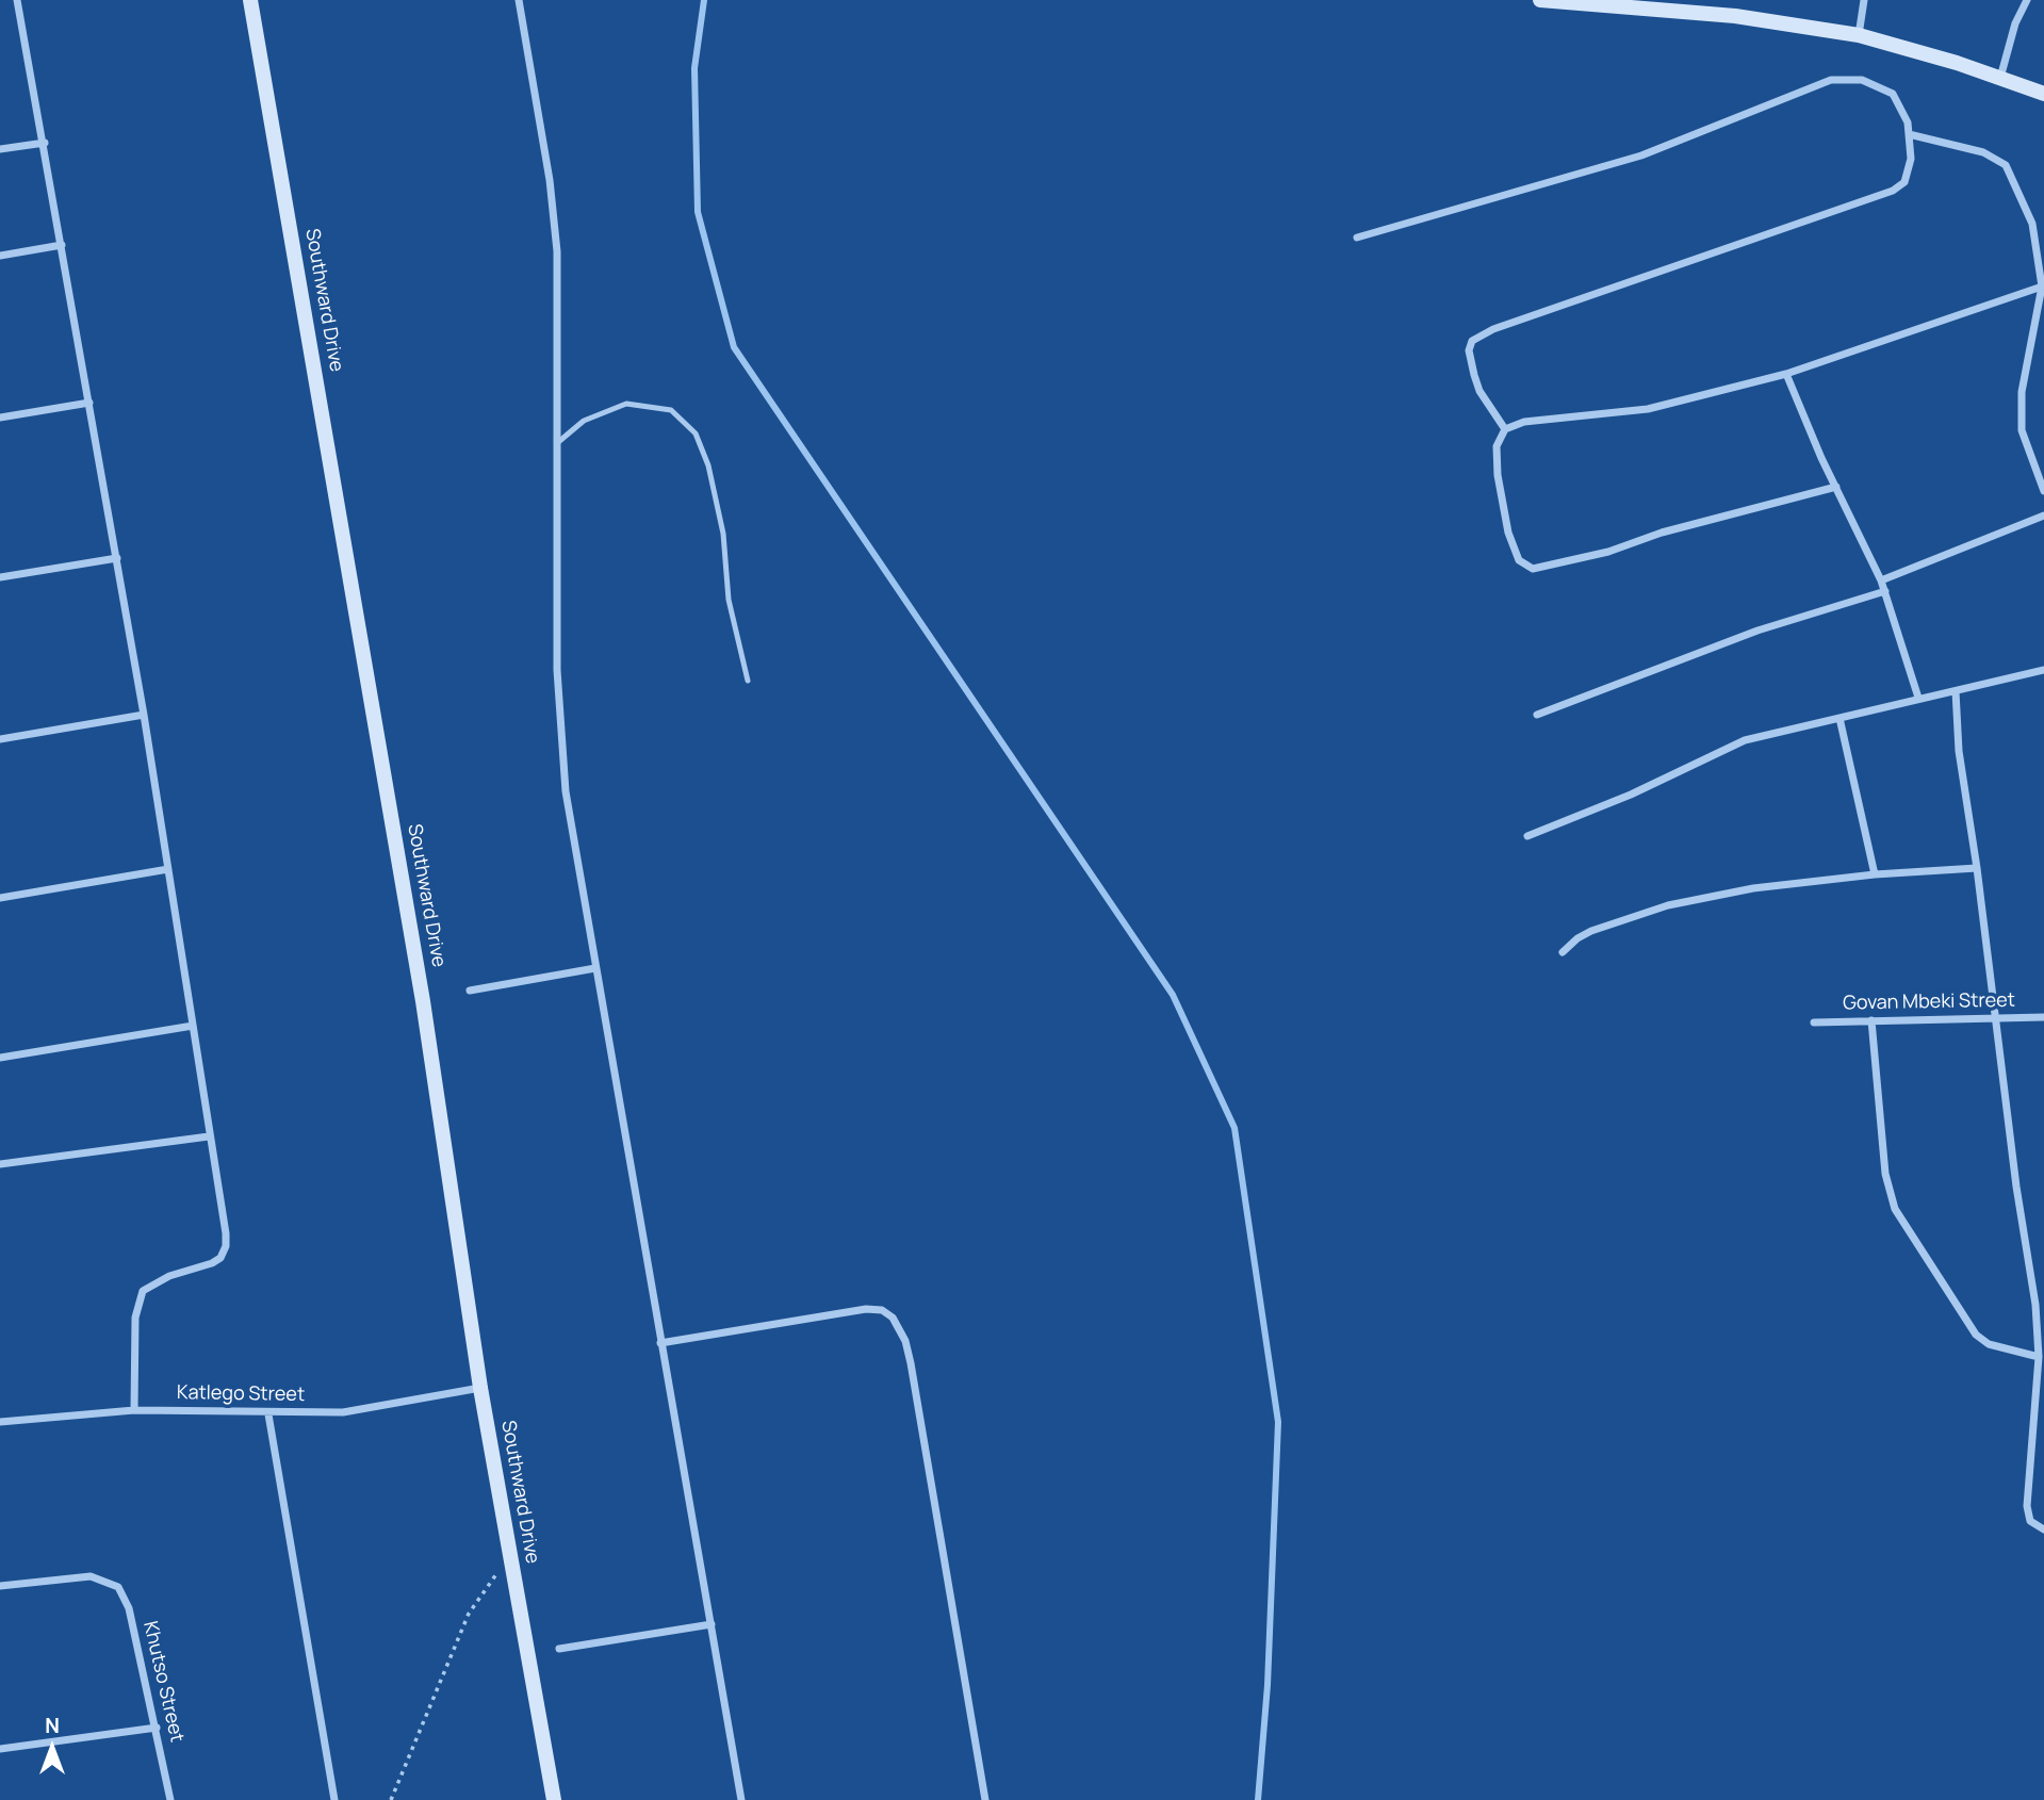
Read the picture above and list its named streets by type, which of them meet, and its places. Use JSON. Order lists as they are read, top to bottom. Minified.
{"streets":{"main road":["Southward Drive"],"street":["Govan Mbeki Street","Katlego Street","Khutso Street"]},"crossings":[["Southward Drive","Katlego Street"]],"north":"top"}
